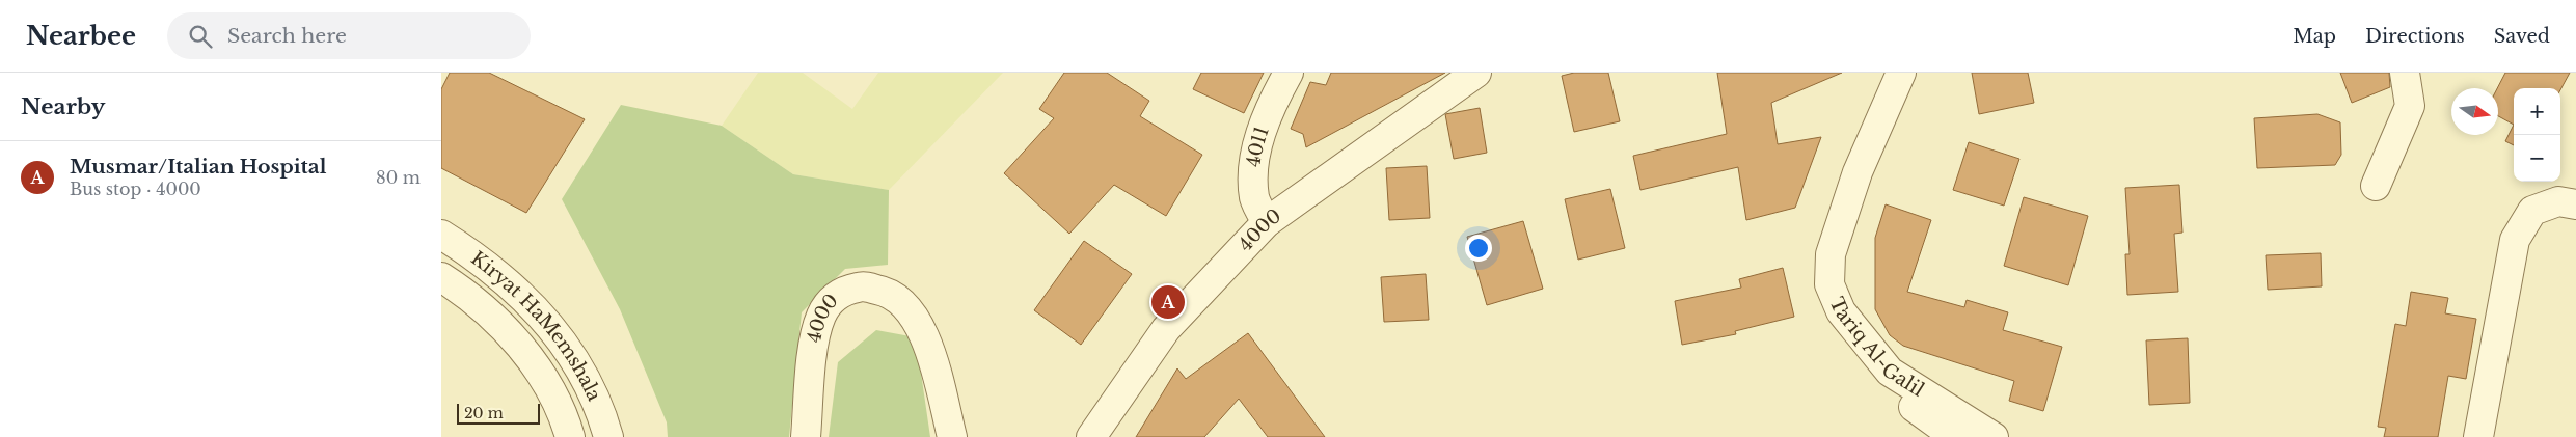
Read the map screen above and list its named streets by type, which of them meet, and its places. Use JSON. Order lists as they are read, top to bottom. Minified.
{"streets":{"street":["4011","4000","Kiryat HaMemshala","Tariq Al-Galil"]},"crossings":[["4011","4000"]],"scale_bar":"20 m","north":"right","page":{"header":"Nearbee","search":"Search here","nav":["Map","Directions","Saved"],"heading":"Nearby","map_buttons":["+","−"],"list":[{"mark":"A","name":"Musmar/Italian Hospital","note":"Bus stop · 4000","value":"80 m"}],"pins":"A","scale":"20 m"}}
